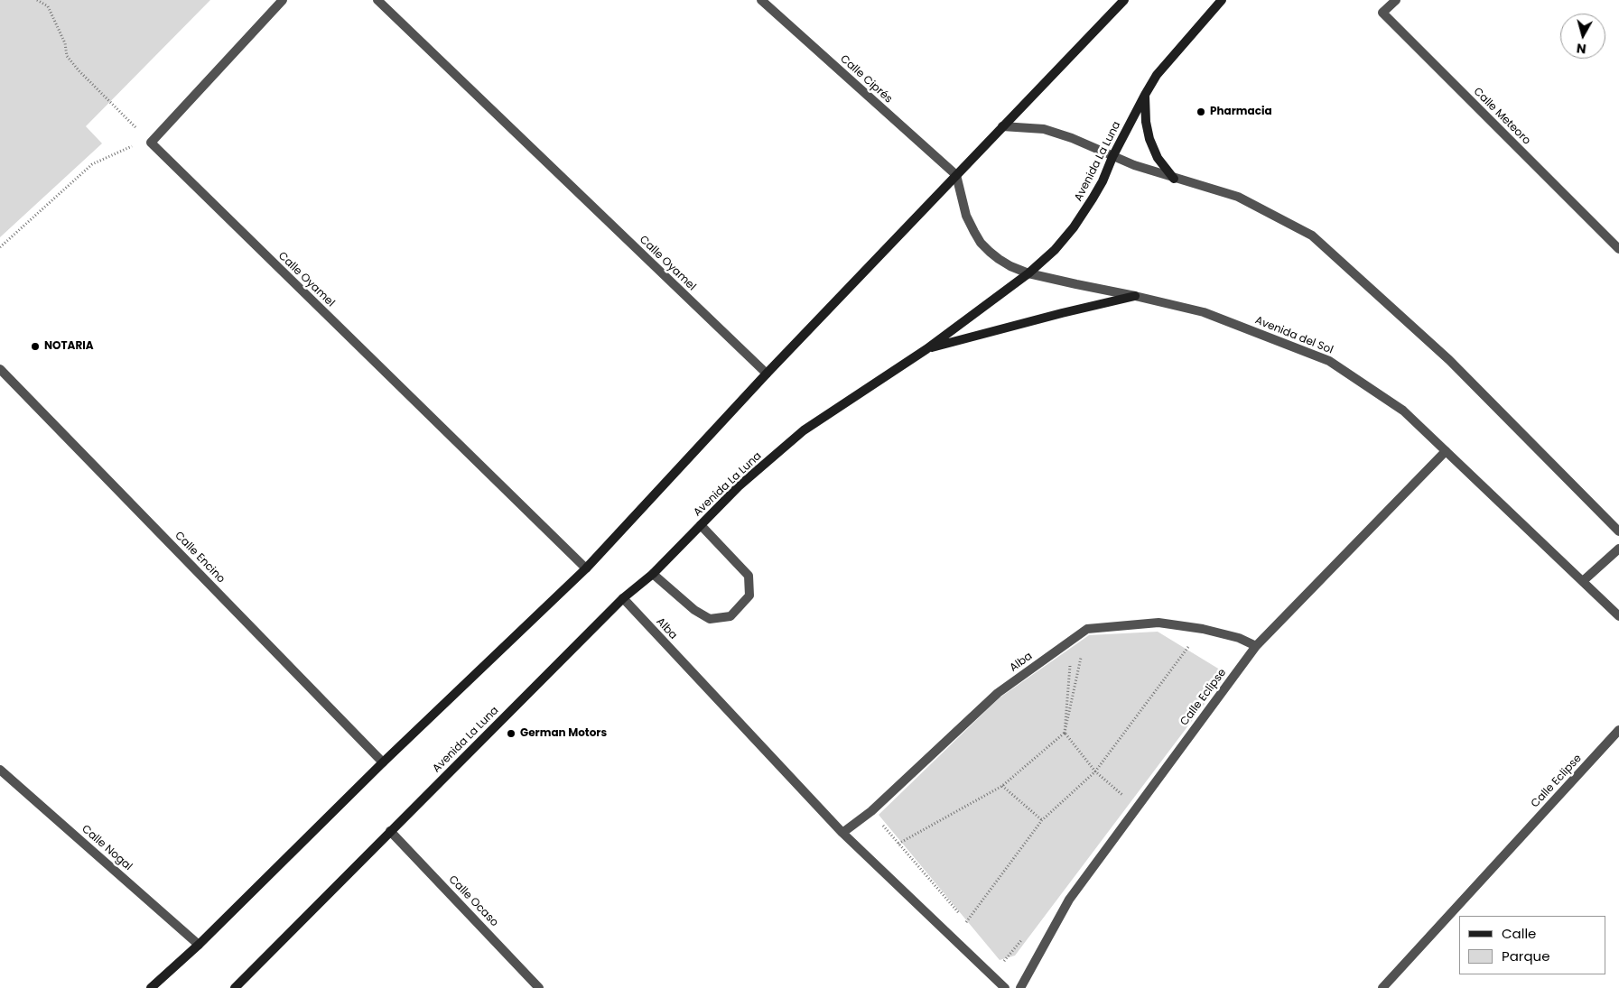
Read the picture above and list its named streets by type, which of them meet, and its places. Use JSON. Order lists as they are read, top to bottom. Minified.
{"streets":{"main road":["Avenida La Luna"],"street":["Calle Ciprés","Calle Meteoro","Calle Oyamel","Avenida del Sol","Calle Encino","Alba","Calle Eclipse","Calle Nogal","Calle Ocaso"]},"crossings":[["Calle Ciprés","Avenida La Luna"],["Calle Ciprés","Avenida del Sol"],["Avenida La Luna","Avenida del Sol"],["Avenida La Luna","Alba"],["Avenida La Luna","Calle Ocaso"],["Avenida del Sol","Calle Eclipse"]],"places":["Pharmacia","NOTARIA","German Motors"],"legend":["Calle","Parque"],"north":"bottom"}
